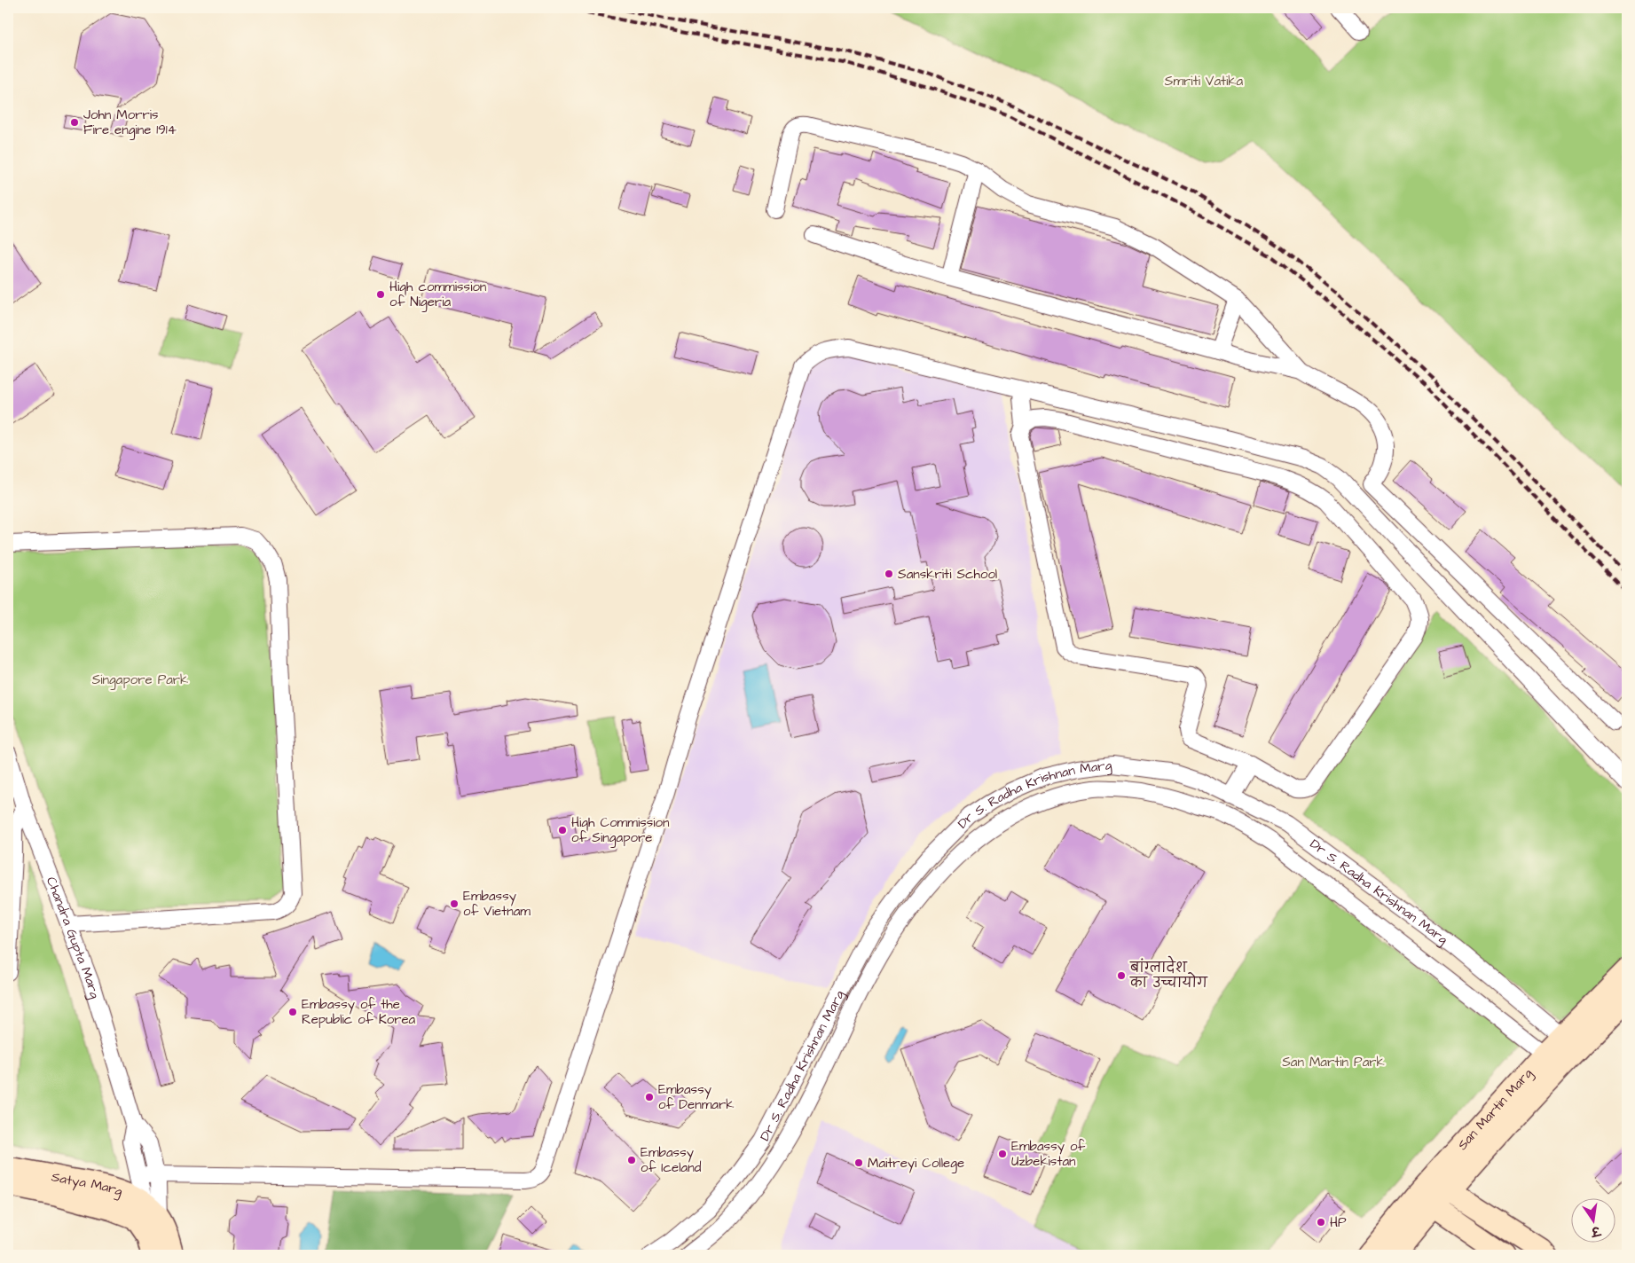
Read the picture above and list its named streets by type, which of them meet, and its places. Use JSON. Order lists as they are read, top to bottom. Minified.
{"streets":{"street":["Dr S. Radha Krishnan Marg","Chandra Gupta Marg","San Martin Marg","Satya Marg"]},"crossings":[["Dr S. Radha Krishnan Marg","San Martin Marg"]],"parks":["Smriti Vatika","Singapore Park","San Martin Park"],"places":["John Morris Fire engine 1914","High commission of Nigeria","Sanskriti School","High Commission of Singapore","Embassy of Vietnam","बांग्लादेश का उच्चायोग","Embassy of the Republic of Korea","Embassy of Denmark","Embassy of Uzbekistan","Embassy of Iceland","Maitreyi College","HP"],"north":"bottom"}
